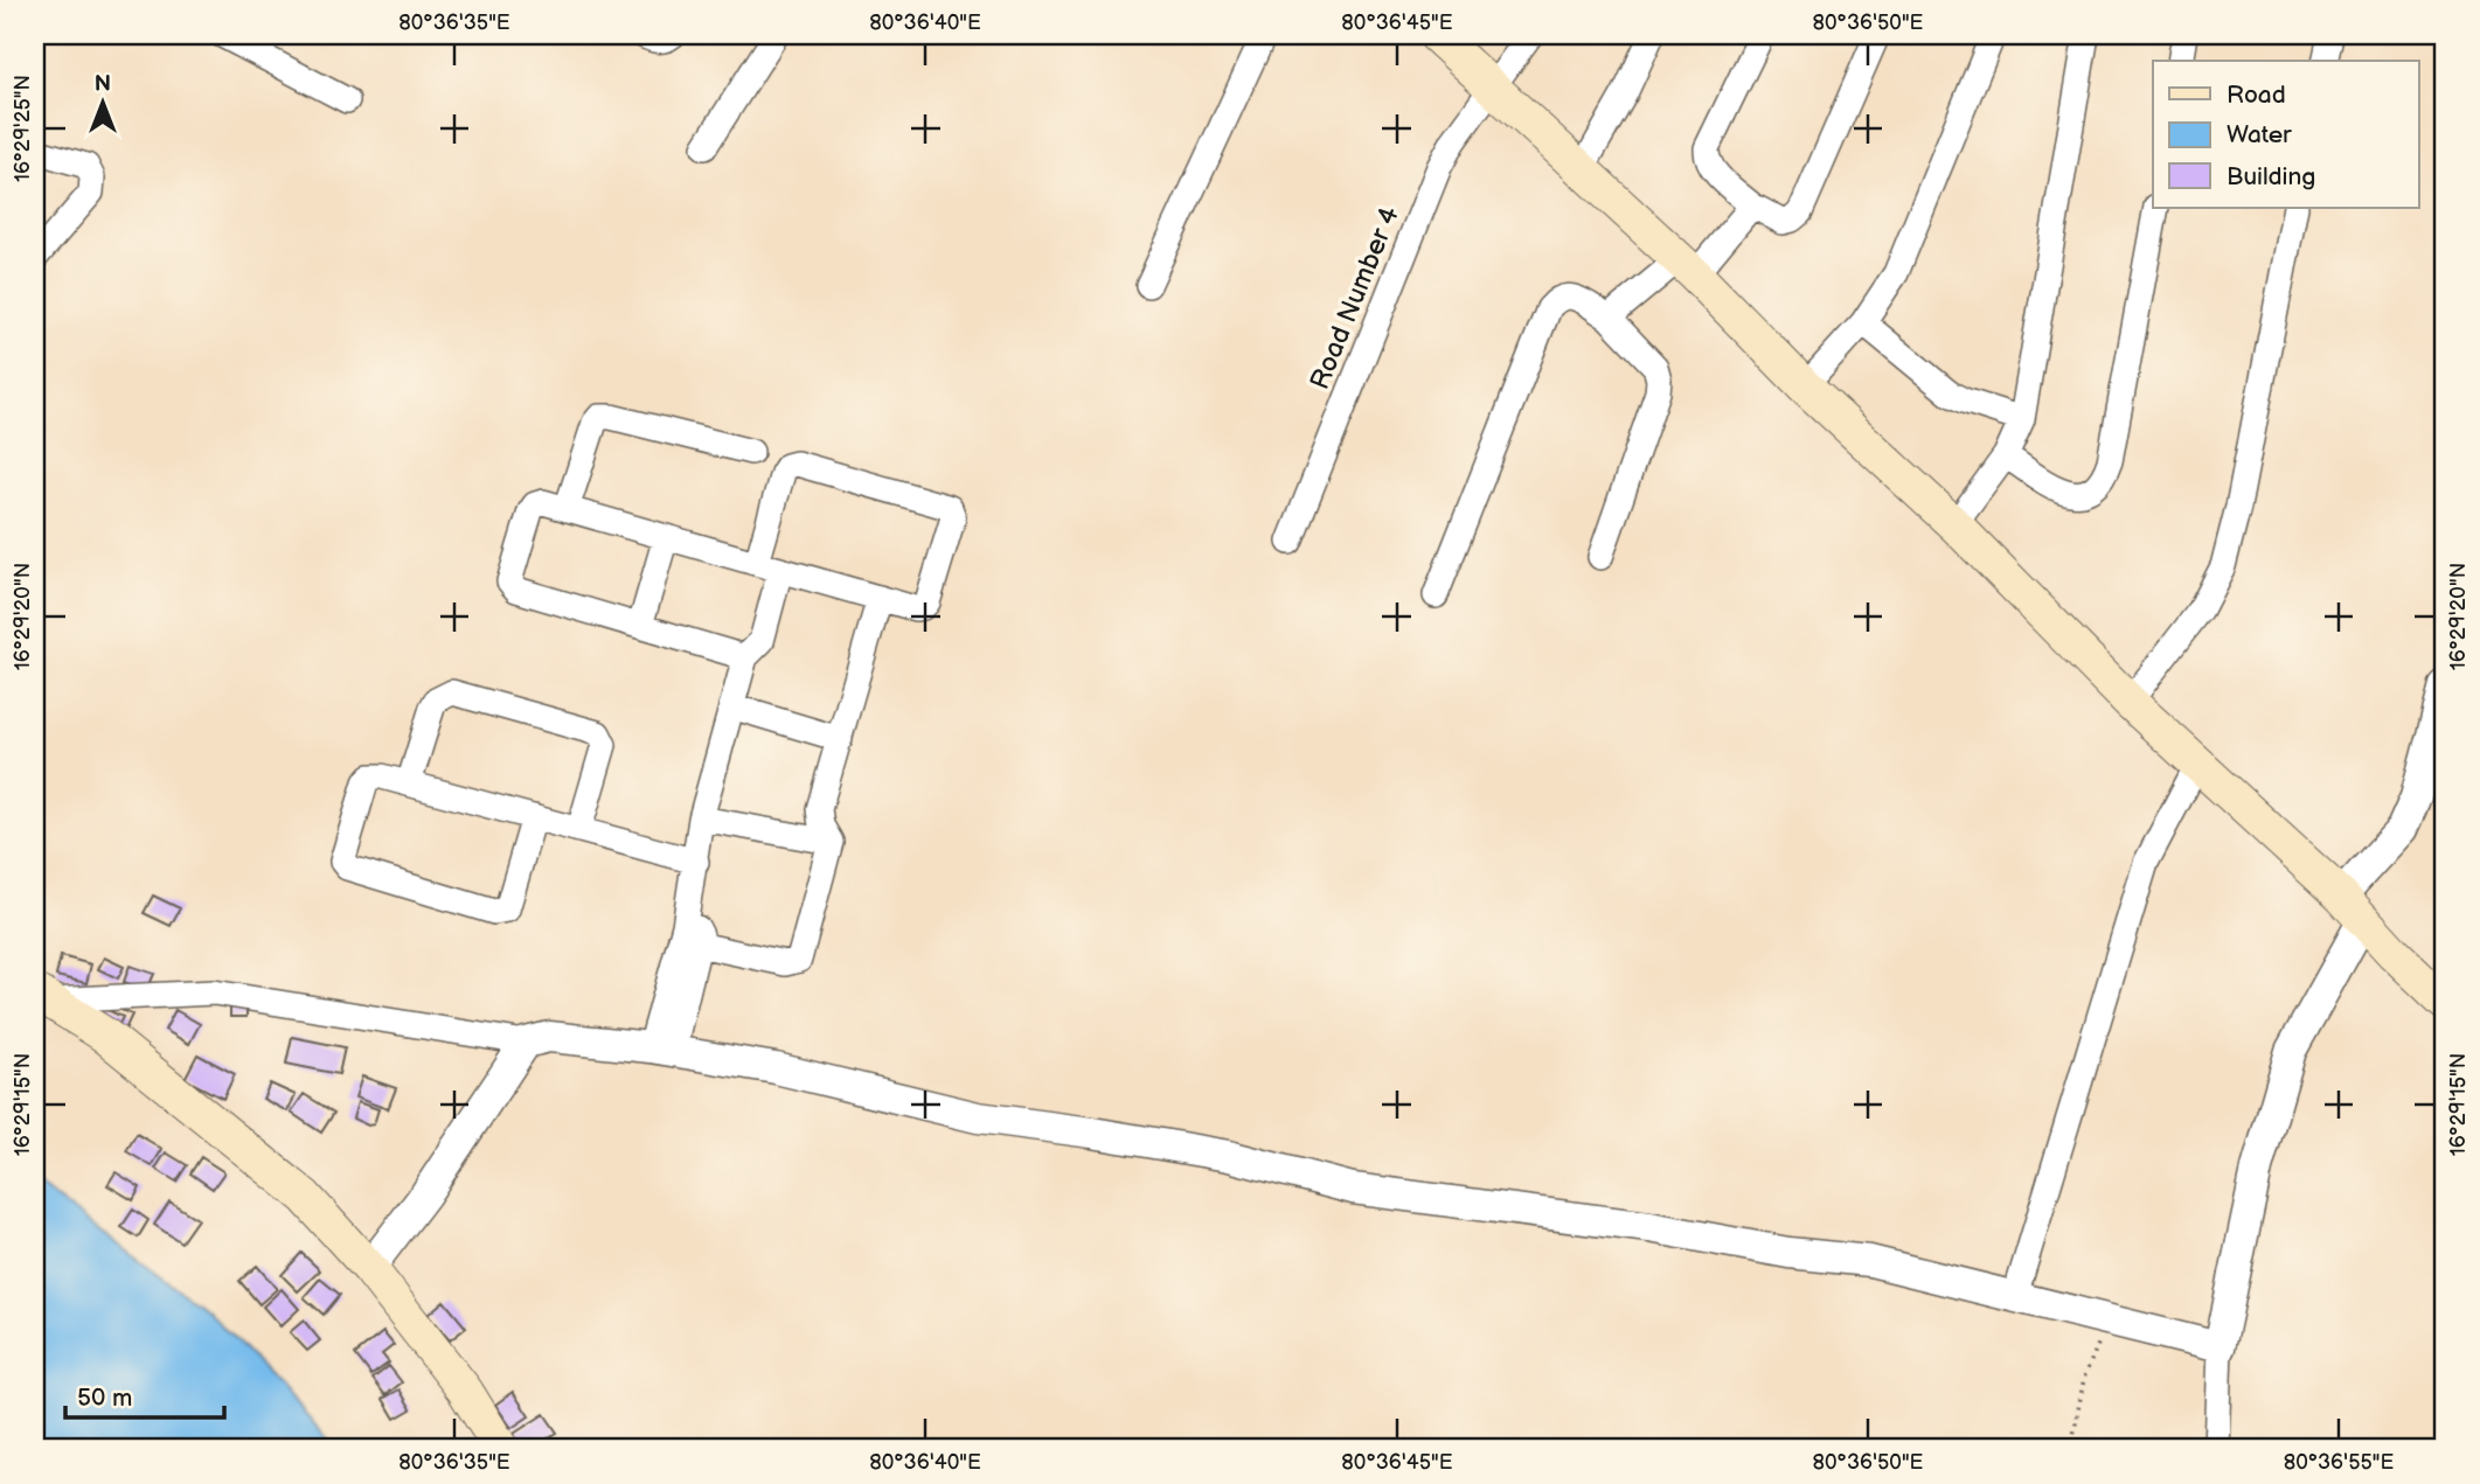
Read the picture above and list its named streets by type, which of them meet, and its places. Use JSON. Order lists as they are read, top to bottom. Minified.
{"streets":{"street":["Road Number 4"]},"legend":["Road","Water","Building"],"scale_bar":"50 m","north":"top","coordinates":["80°36'35\"E","80°36'40\"E","80°36'45\"E","80°36'50\"E","16°29'25\"N","16°29'20\"N","16°29'15\"N","80°36'55\"E"]}
